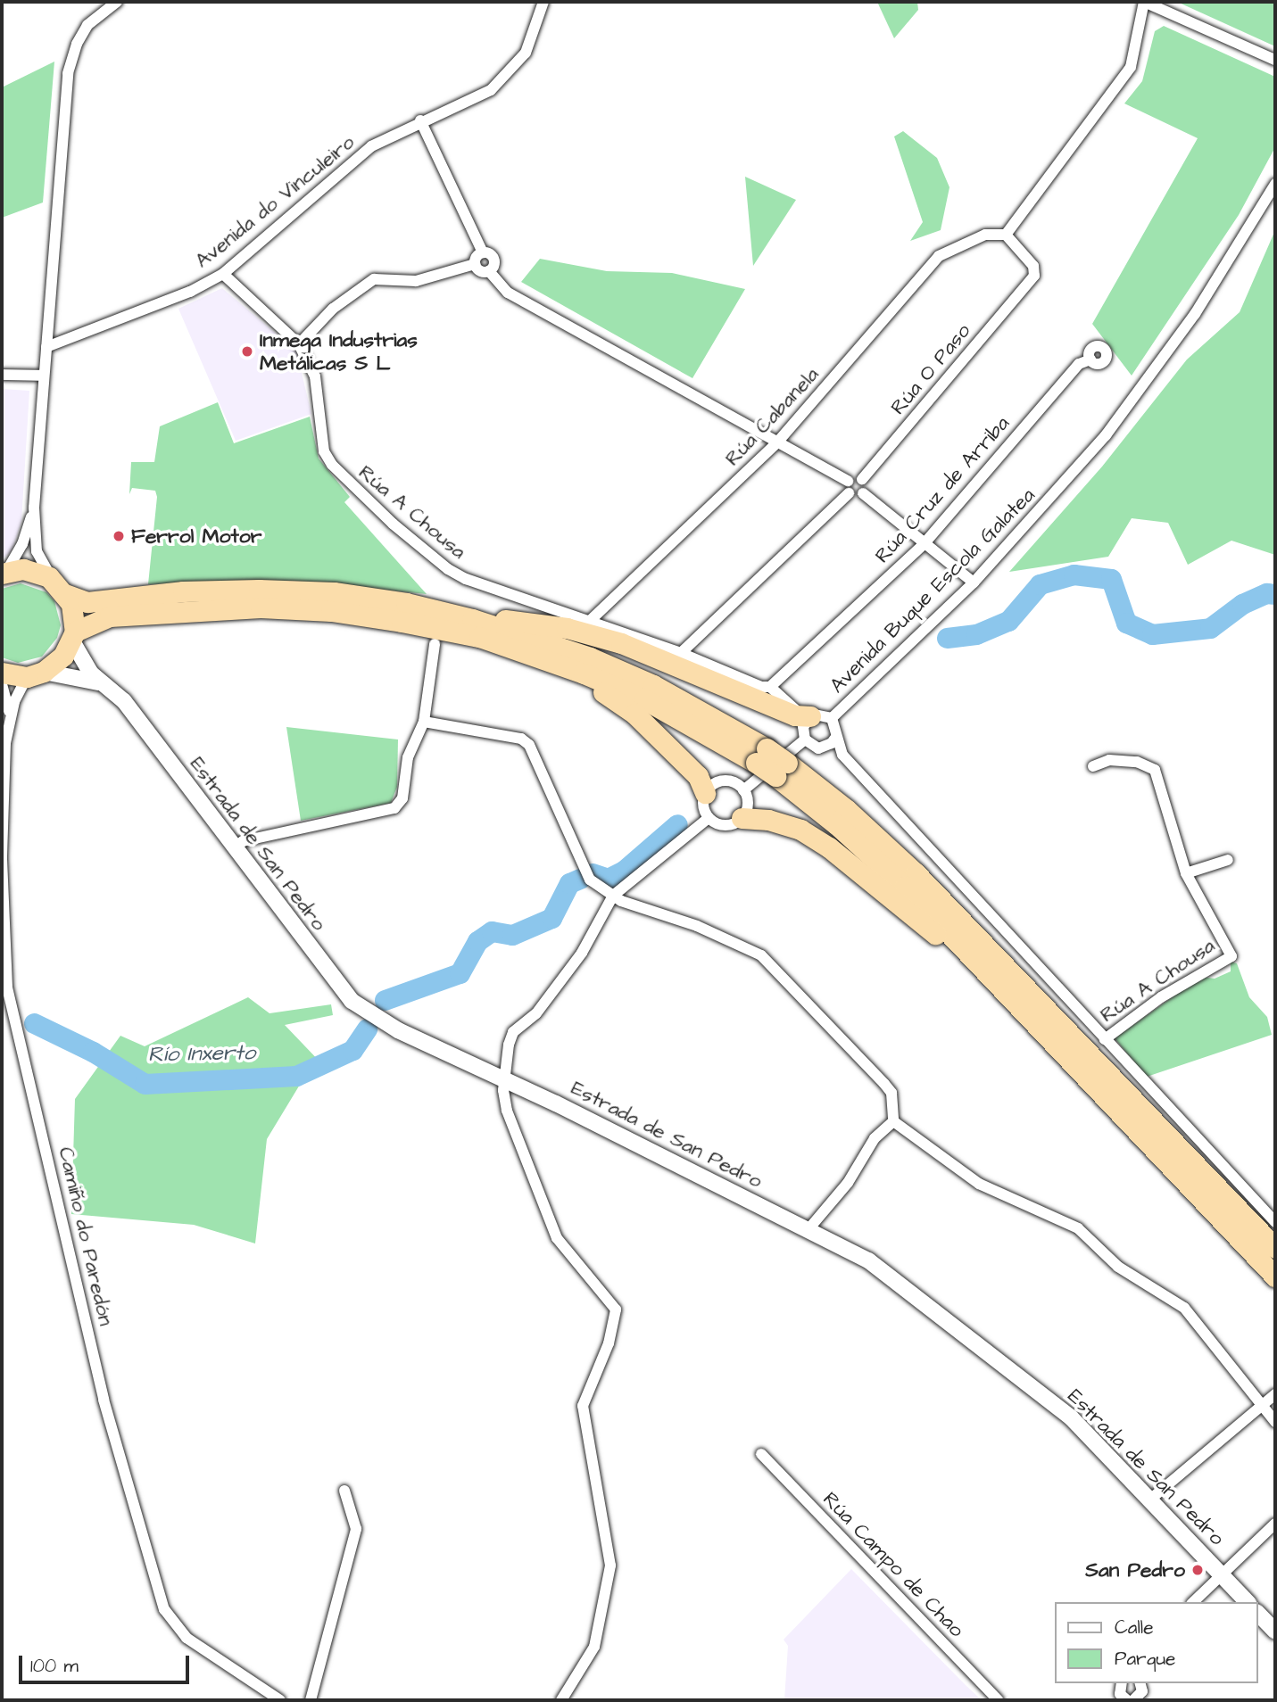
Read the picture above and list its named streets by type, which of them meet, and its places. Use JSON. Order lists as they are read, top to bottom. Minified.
{"streets":{"street":["Avenida do Vinculeiro","Rúa O Paso","Rúa Cabanela","Rúa Cruz de Arriba","Rúa A Chousa","Avenida Buque Escola Galatea","Estrada de San Pedro","Camiño do Paredón","Rúa Campo de Chao"]},"crossings":[["Avenida do Vinculeiro","Rúa A Chousa"],["Rúa O Paso","Rúa Cabanela"],["Rúa Cabanela","Rúa A Chousa"],["Rúa Cruz de Arriba","Rúa A Chousa"],["Rúa A Chousa","Avenida Buque Escola Galatea"]],"water":["Río Inxerto"],"places":["Inmega Industrias Metálicas S L","Ferrol Motor","San Pedro"],"legend":["Calle","Parque"],"scale_bar":"100 m"}
